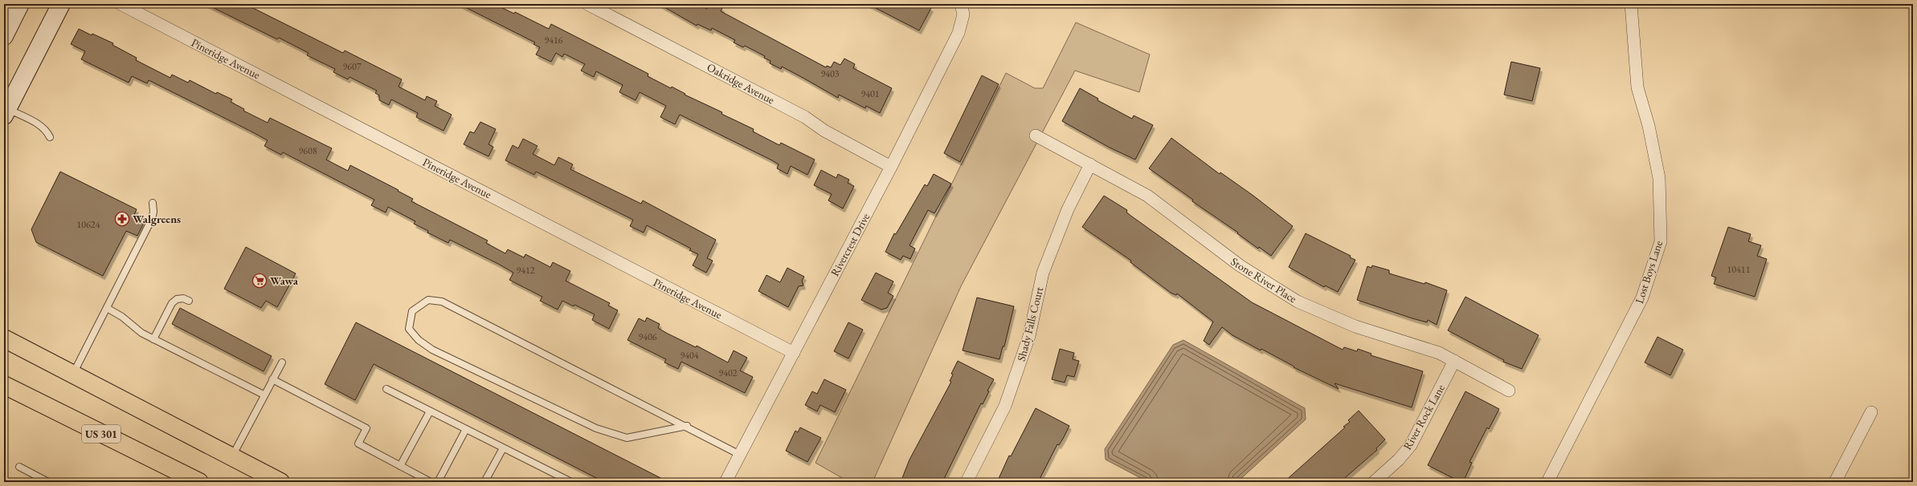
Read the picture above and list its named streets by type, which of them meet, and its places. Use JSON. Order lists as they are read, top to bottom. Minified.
{"streets":{"main road":["US 301"],"street":["Pineridge Avenue","Oakridge Avenue","Rivercrest Drive","Lost Boys Lane","Stone River Place","Shady Falls Court","River Rock Lane"]},"crossings":[["Pineridge Avenue","Rivercrest Drive"],["Oakridge Avenue","Rivercrest Drive"],["Stone River Place","Shady Falls Court"],["Stone River Place","River Rock Lane"]],"places":{"pharmacy":["Walgreens"],"supermarket":["Wawa"]},"house_numbers":["9416","9607","9403","9401","9608","10624","10411","9412","9406","9404","9402"]}
